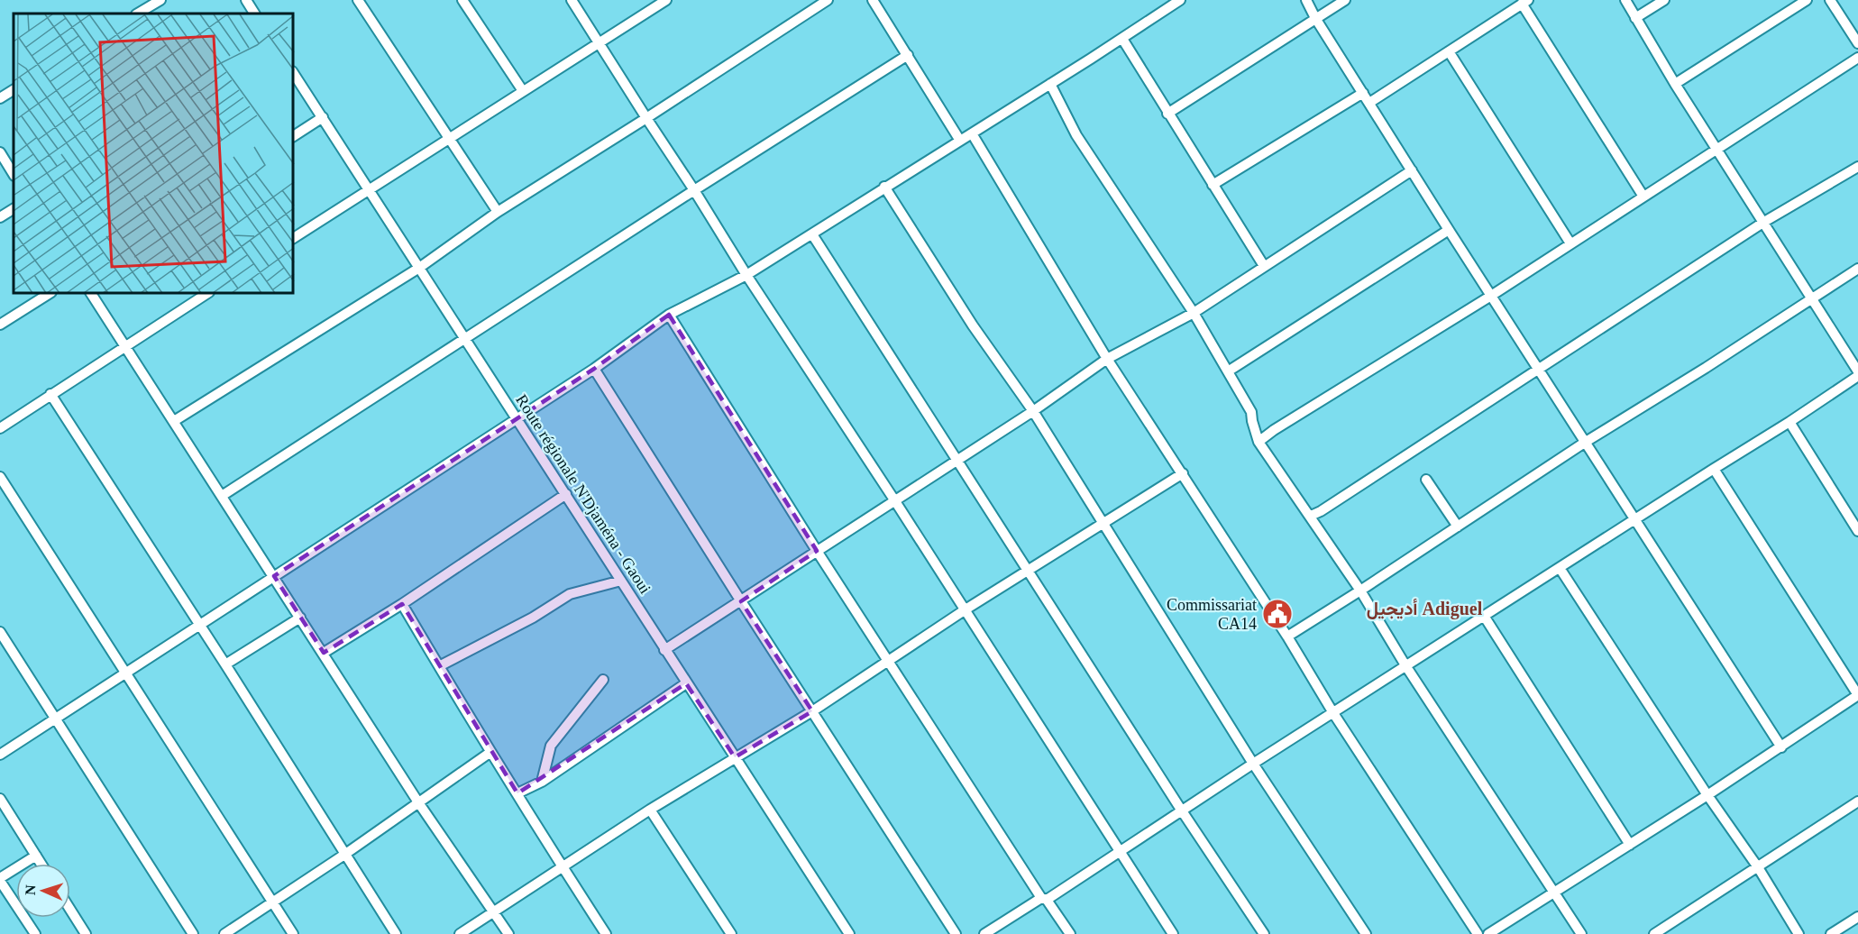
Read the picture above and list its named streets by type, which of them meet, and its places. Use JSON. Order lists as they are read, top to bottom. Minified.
{"streets":{"street":["Route régionale N'Djaména - Gaoui"]},"districts":["أديجيل Adiguel"],"places":{"public building":["Commissariat CA14"]},"north":"left"}
